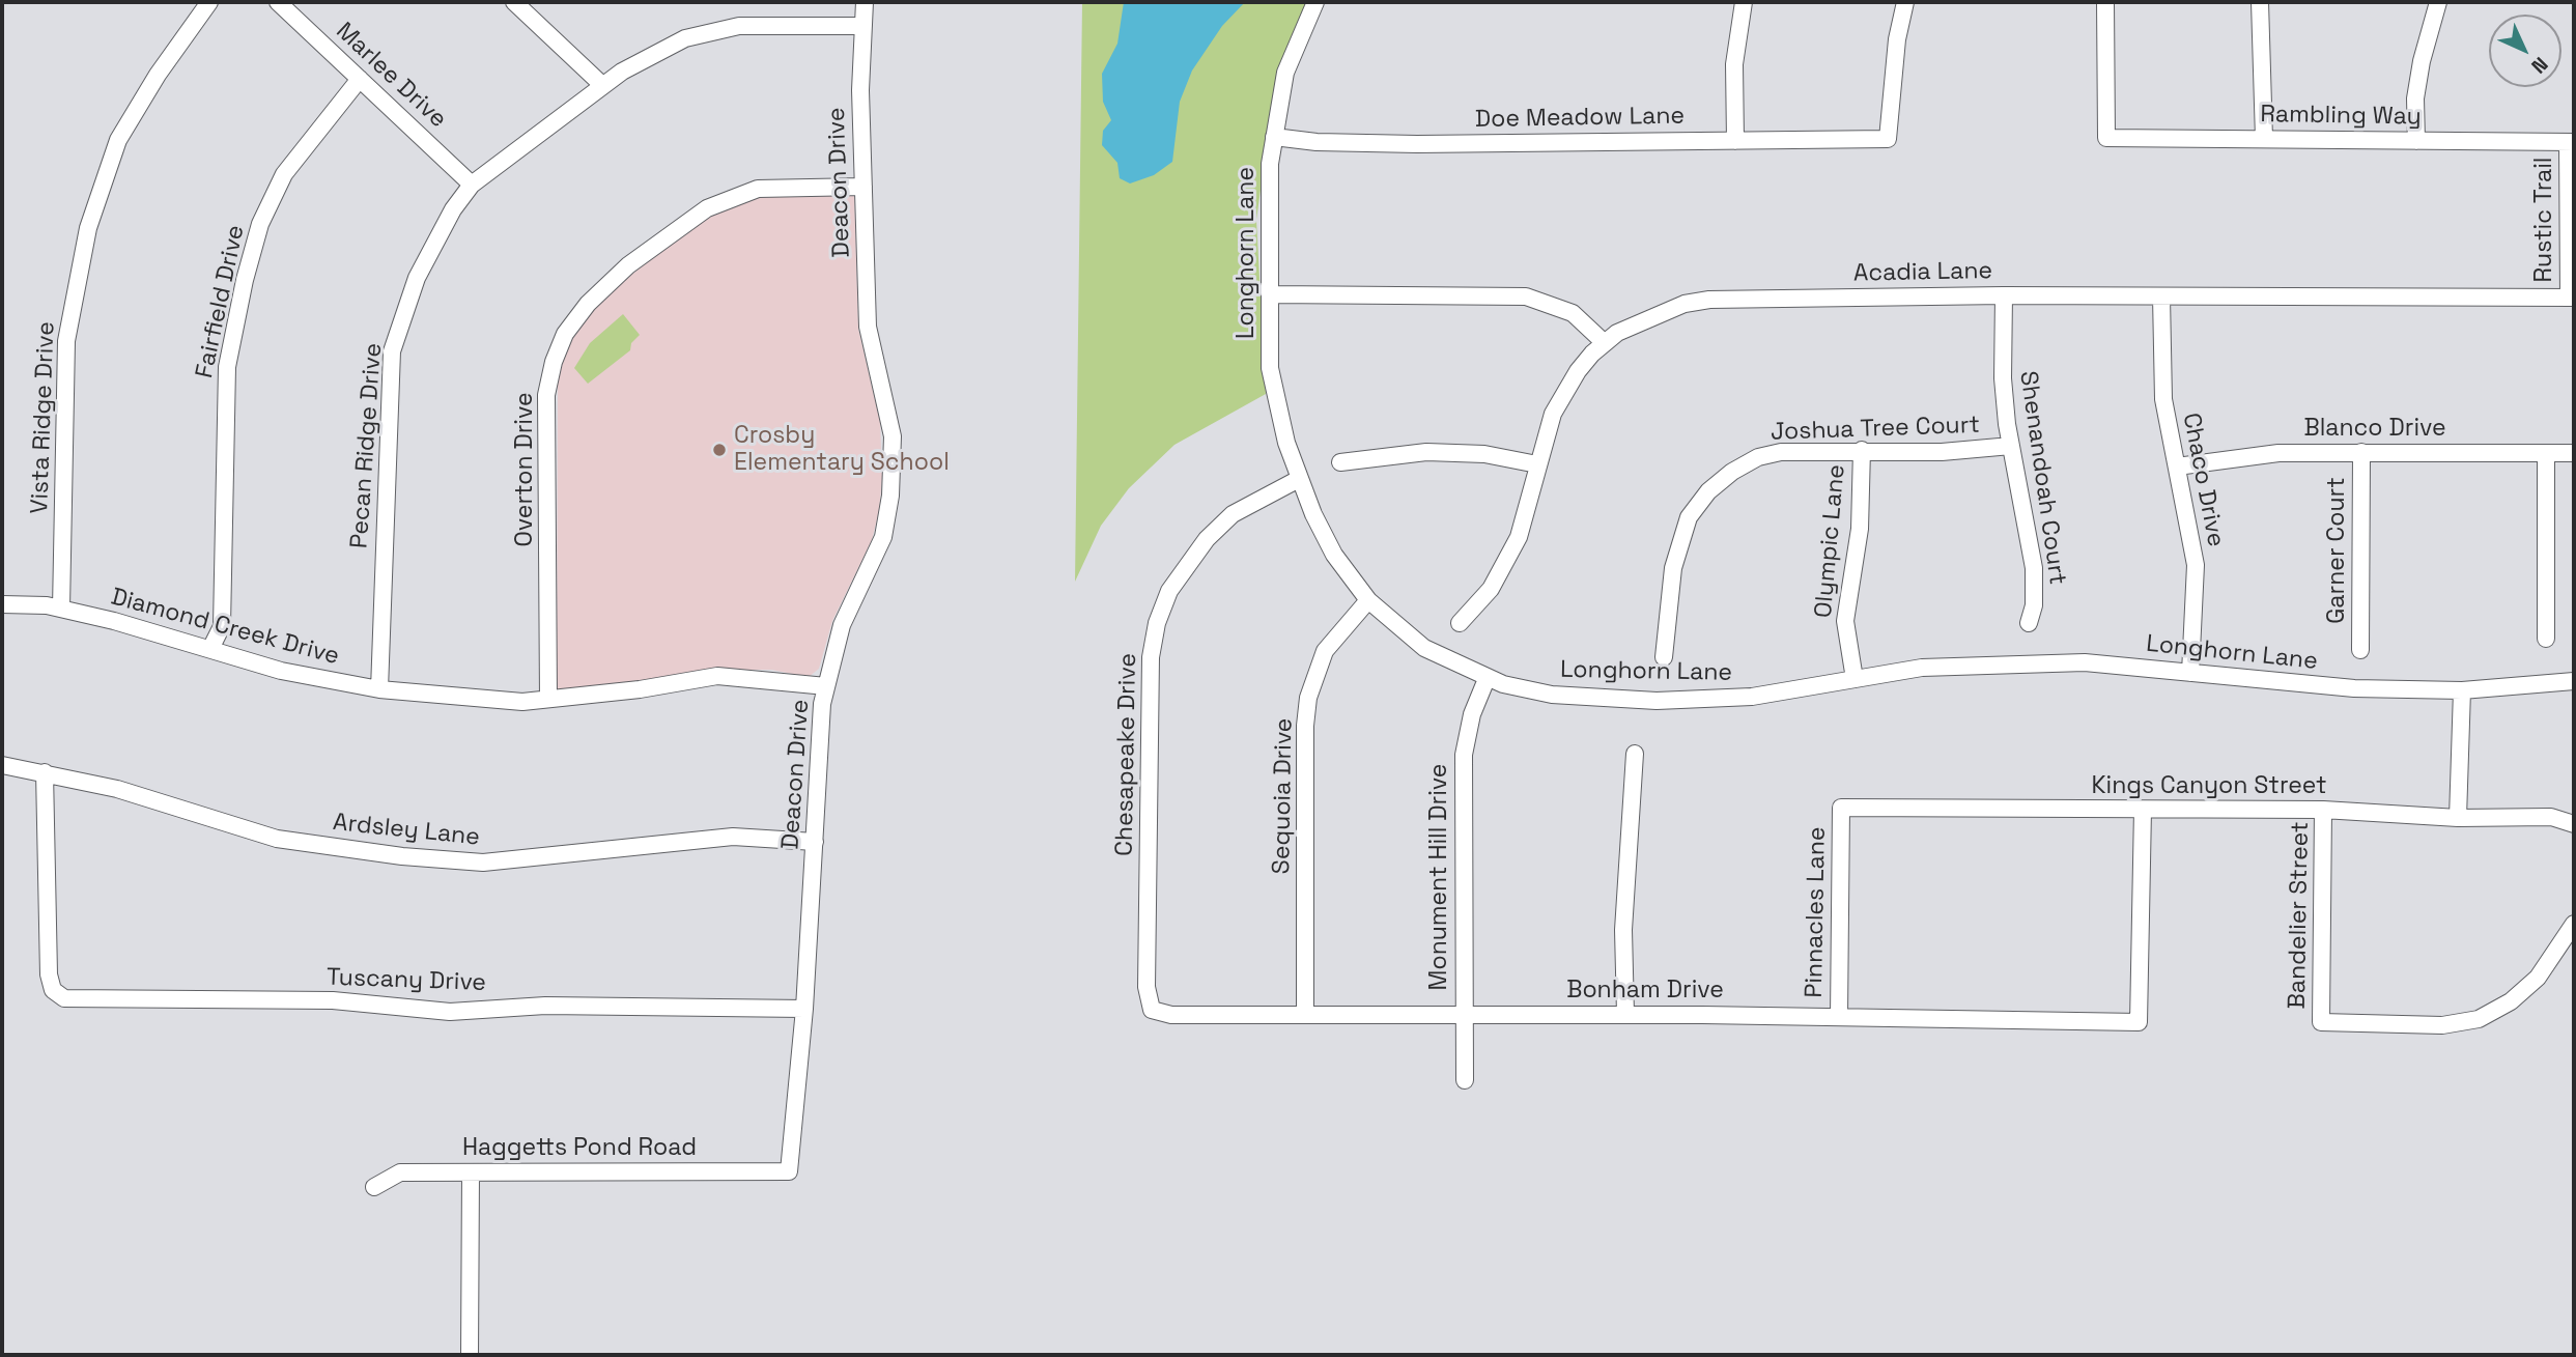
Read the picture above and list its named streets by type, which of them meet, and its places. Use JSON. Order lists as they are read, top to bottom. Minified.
{"streets":{"street":["Marlee Drive","Rambling Way","Doe Meadow Lane","Deacon Drive","Rustic Trail","Longhorn Lane","Acadia Lane","Fairfield Drive","Vista Ridge Drive","Joshua Tree Court","Blanco Drive","Pecan Ridge Drive","Overton Drive","Shenandoah Court","Chaco Drive","Olympic Lane","Garner Court","Diamond Creek Drive","Chesapeake Drive","Kings Canyon Street","Sequoia Drive","Ardsley Lane","Monument Hill Drive","Pinnacles Lane","Bandelier Street","Tuscany Drive","Bonham Drive","Haggetts Pond Road"]},"crossings":[["Marlee Drive","Fairfield Drive"],["Marlee Drive","Pecan Ridge Drive"],["Rambling Way","Rustic Trail"],["Doe Meadow Lane","Longhorn Lane"],["Deacon Drive","Pecan Ridge Drive"],["Deacon Drive","Overton Drive"],["Deacon Drive","Diamond Creek Drive"],["Deacon Drive","Ardsley Lane"],["Deacon Drive","Tuscany Drive"],["Deacon Drive","Haggetts Pond Road"],["Rustic Trail","Acadia Lane"],["Longhorn Lane","Chaco Drive"],["Longhorn Lane","Olympic Lane"],["Longhorn Lane","Chesapeake Drive"],["Longhorn Lane","Sequoia Drive"],["Longhorn Lane","Monument Hill Drive"],["Acadia Lane","Shenandoah Court"],["Acadia Lane","Chaco Drive"],["Fairfield Drive","Diamond Creek Drive"],["Vista Ridge Drive","Diamond Creek Drive"],["Joshua Tree Court","Shenandoah Court"],["Joshua Tree Court","Olympic Lane"],["Blanco Drive","Chaco Drive"],["Blanco Drive","Garner Court"],["Pecan Ridge Drive","Diamond Creek Drive"],["Overton Drive","Diamond Creek Drive"],["Chesapeake Drive","Bonham Drive"],["Kings Canyon Street","Pinnacles Lane"],["Kings Canyon Street","Bandelier Street"],["Kings Canyon Street","Bonham Drive"],["Sequoia Drive","Bonham Drive"],["Ardsley Lane","Tuscany Drive"],["Monument Hill Drive","Bonham Drive"],["Pinnacles Lane","Bonham Drive"]],"places":["Crosby Elementary School"],"north":"bottom right"}
